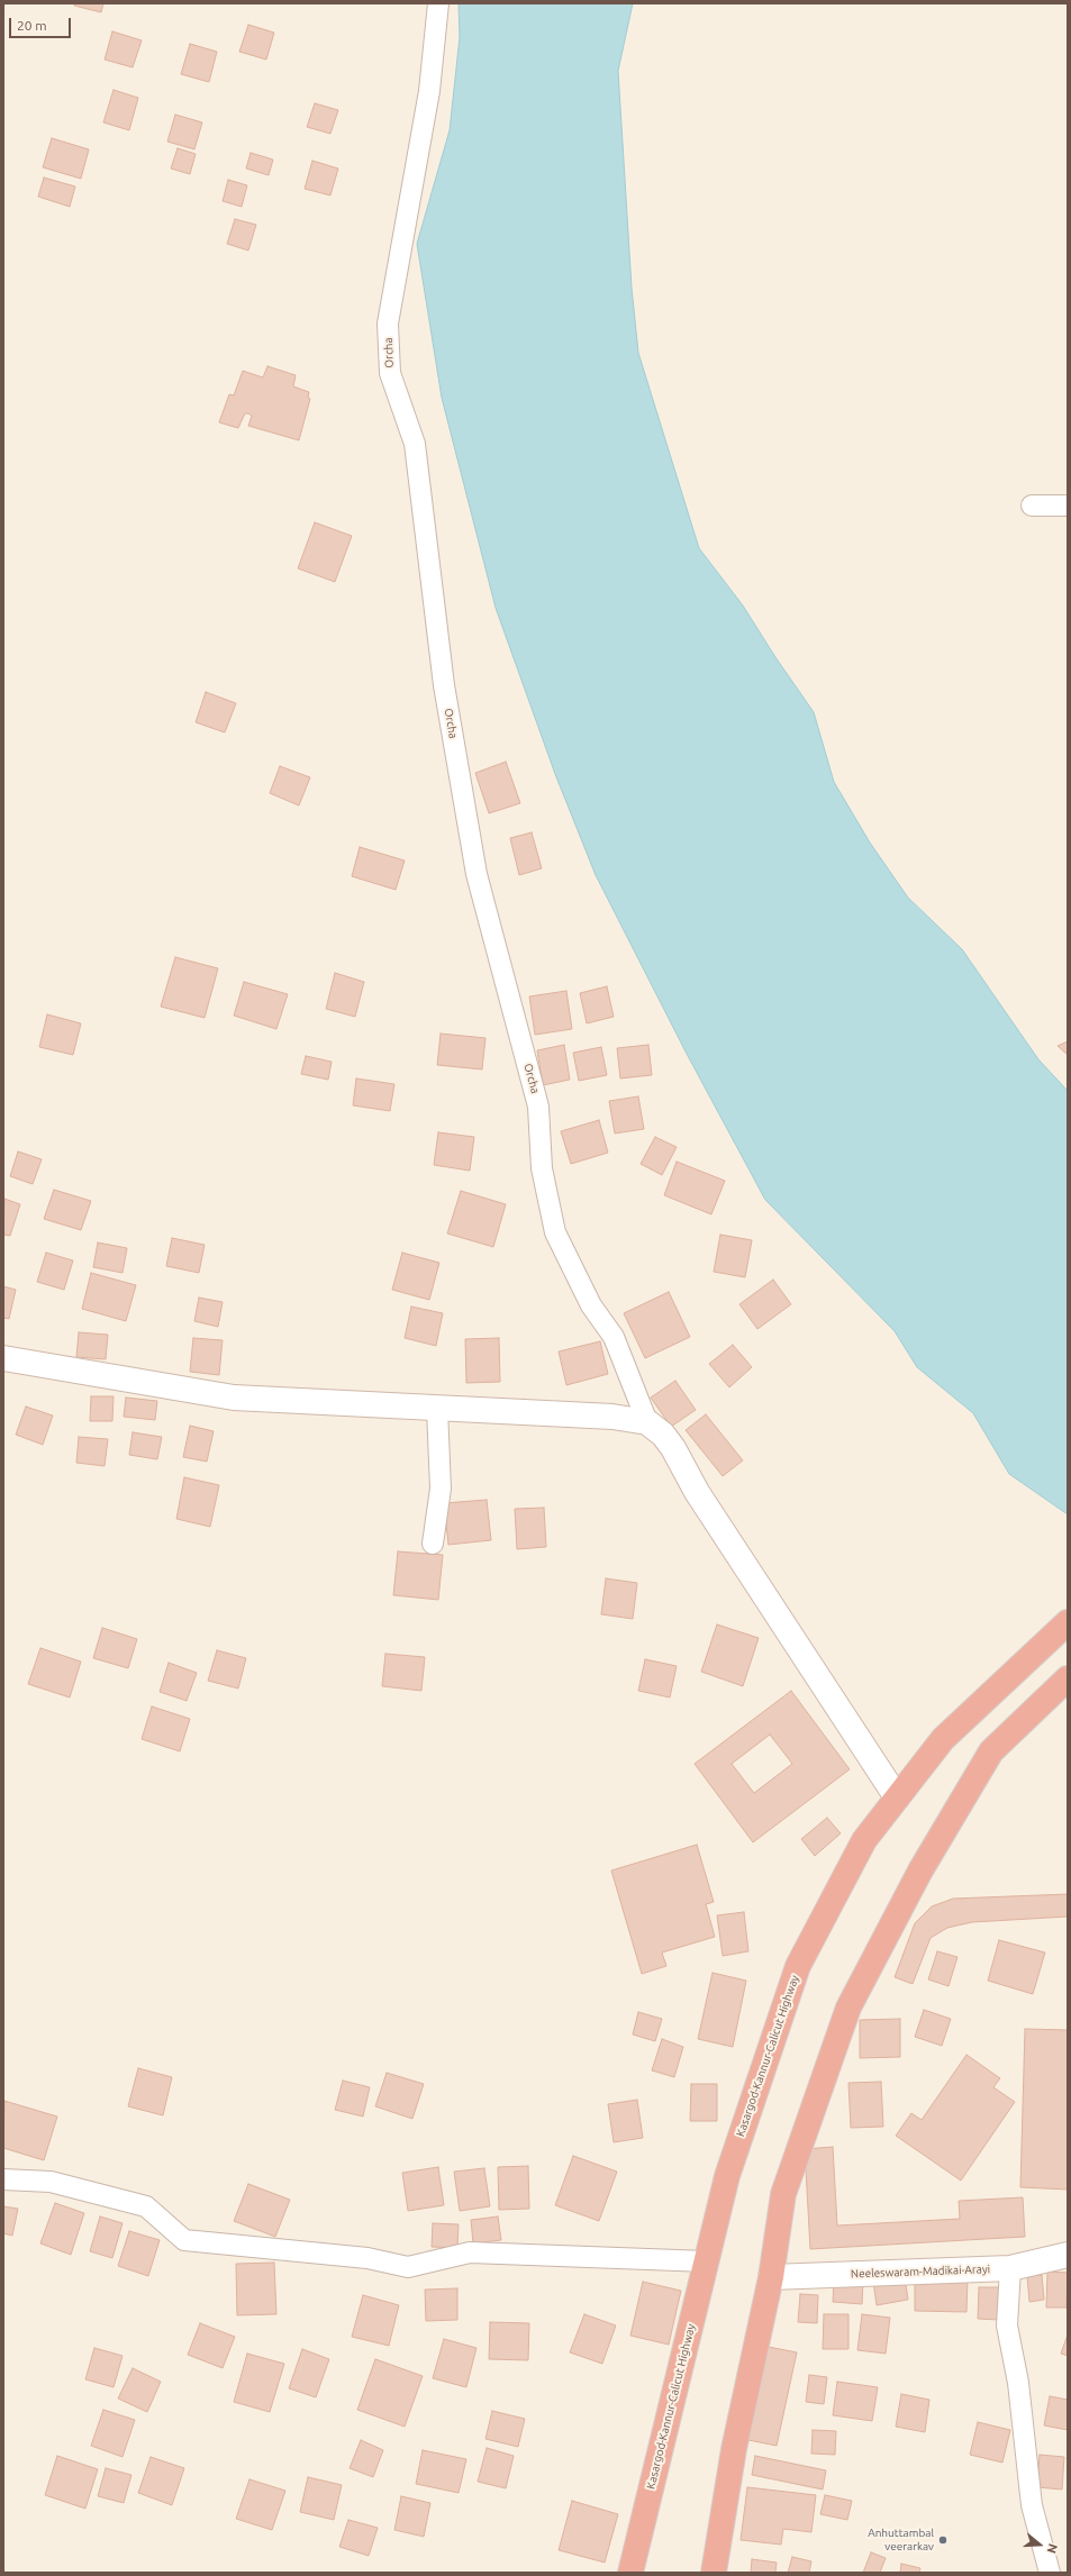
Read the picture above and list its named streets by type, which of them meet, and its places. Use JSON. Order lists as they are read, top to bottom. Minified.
{"streets":{"highway":["Kasargod-Kannur-Calicut Highway"],"main road":["Neeleswaram-Madikai-Arayi"],"street":["Orcha"]},"places":["Anhuttambal veerarkav"],"scale_bar":"20 m","north":"right"}
